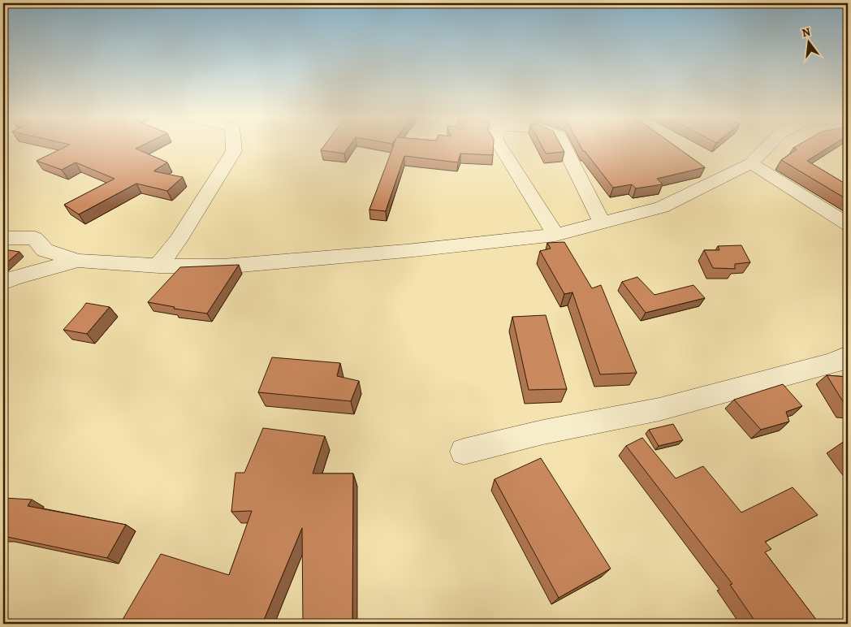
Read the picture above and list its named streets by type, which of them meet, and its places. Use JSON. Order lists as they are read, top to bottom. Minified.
{"north":"top"}
